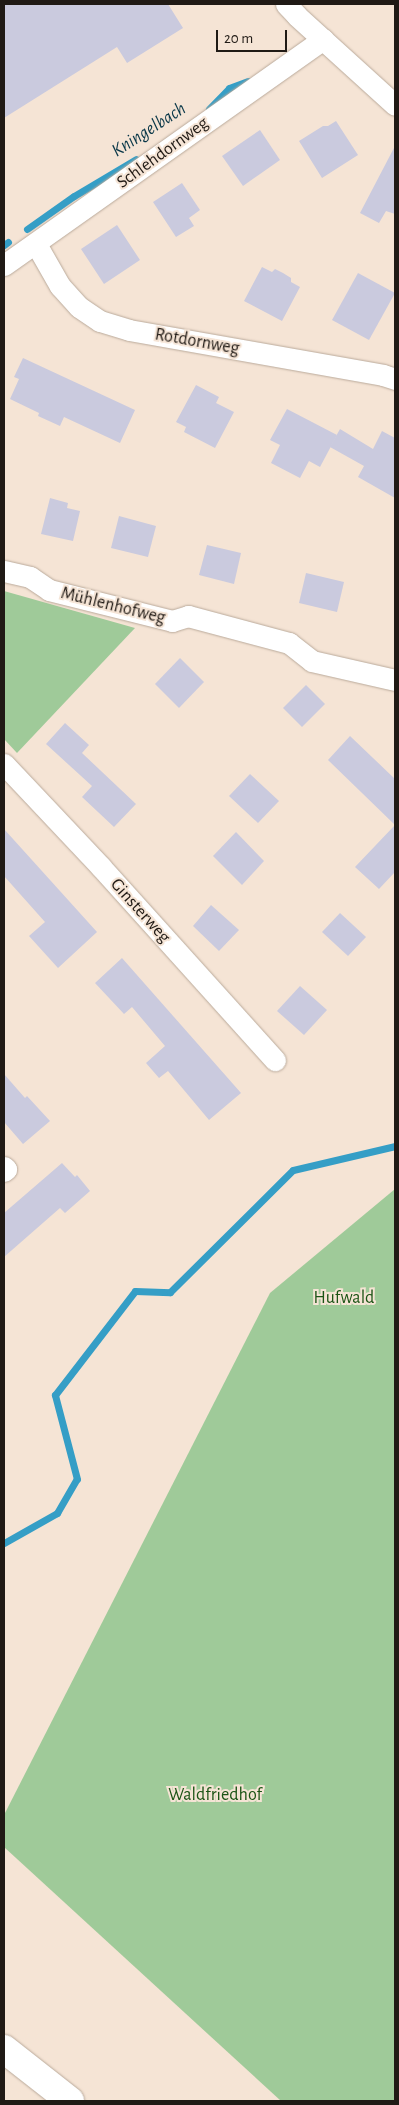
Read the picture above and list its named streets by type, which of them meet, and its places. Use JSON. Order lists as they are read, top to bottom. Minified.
{"streets":{"street":["Schlehdornweg","Rotdornweg","Mühlenhofweg","Ginsterweg"]},"crossings":[["Schlehdornweg","Rotdornweg"]],"water":["Kningelbach"],"parks":["Hufwald","Waldfriedhof"],"scale_bar":"20 m"}
